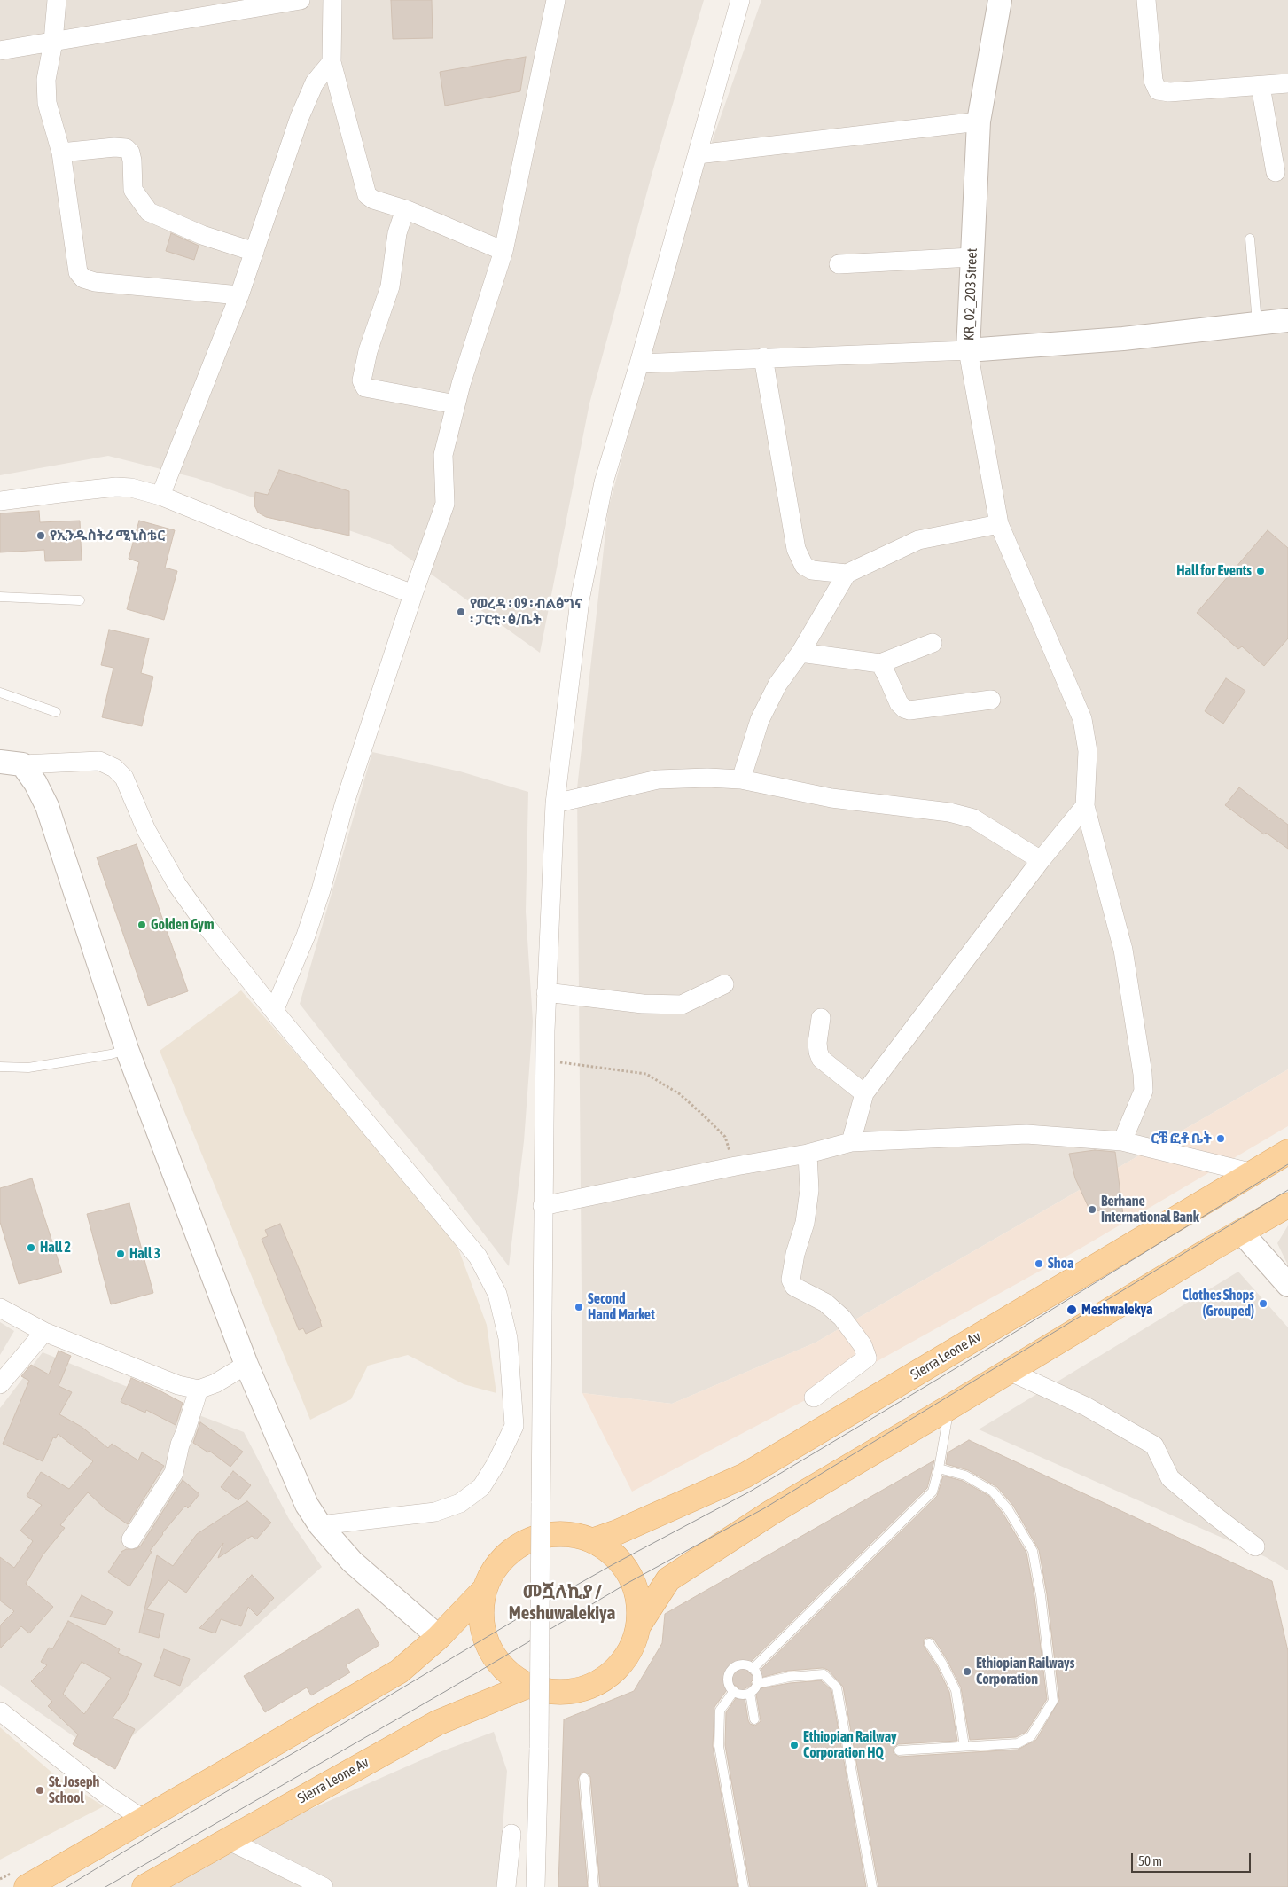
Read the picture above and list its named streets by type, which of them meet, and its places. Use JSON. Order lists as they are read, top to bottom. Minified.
{"streets":{"main road":["Sierra Leone Av"],"street":["KR_02_203 Street"]},"districts":["መሿለኪያ / Meshuwalekiya"],"places":["የኢንዱስትሪ ሚኒስቴር","Hall for Events","የወረዳ ፡ 09 ፡ ብልፅግና ፡ ፓርቲ ፡ ፅ/ቤት","Golden Gym","ርቼ ፎቶ ቤት","Berhane International Bank","Hall 2","Hall 3","Shoa","Clothes Shops (Grouped)","Second Hand Market","Meshwalekya","Ethiopian Railways Corporation","Ethiopian Railway Corporation HQ","St. Joseph School"],"scale_bar":"50 m"}
